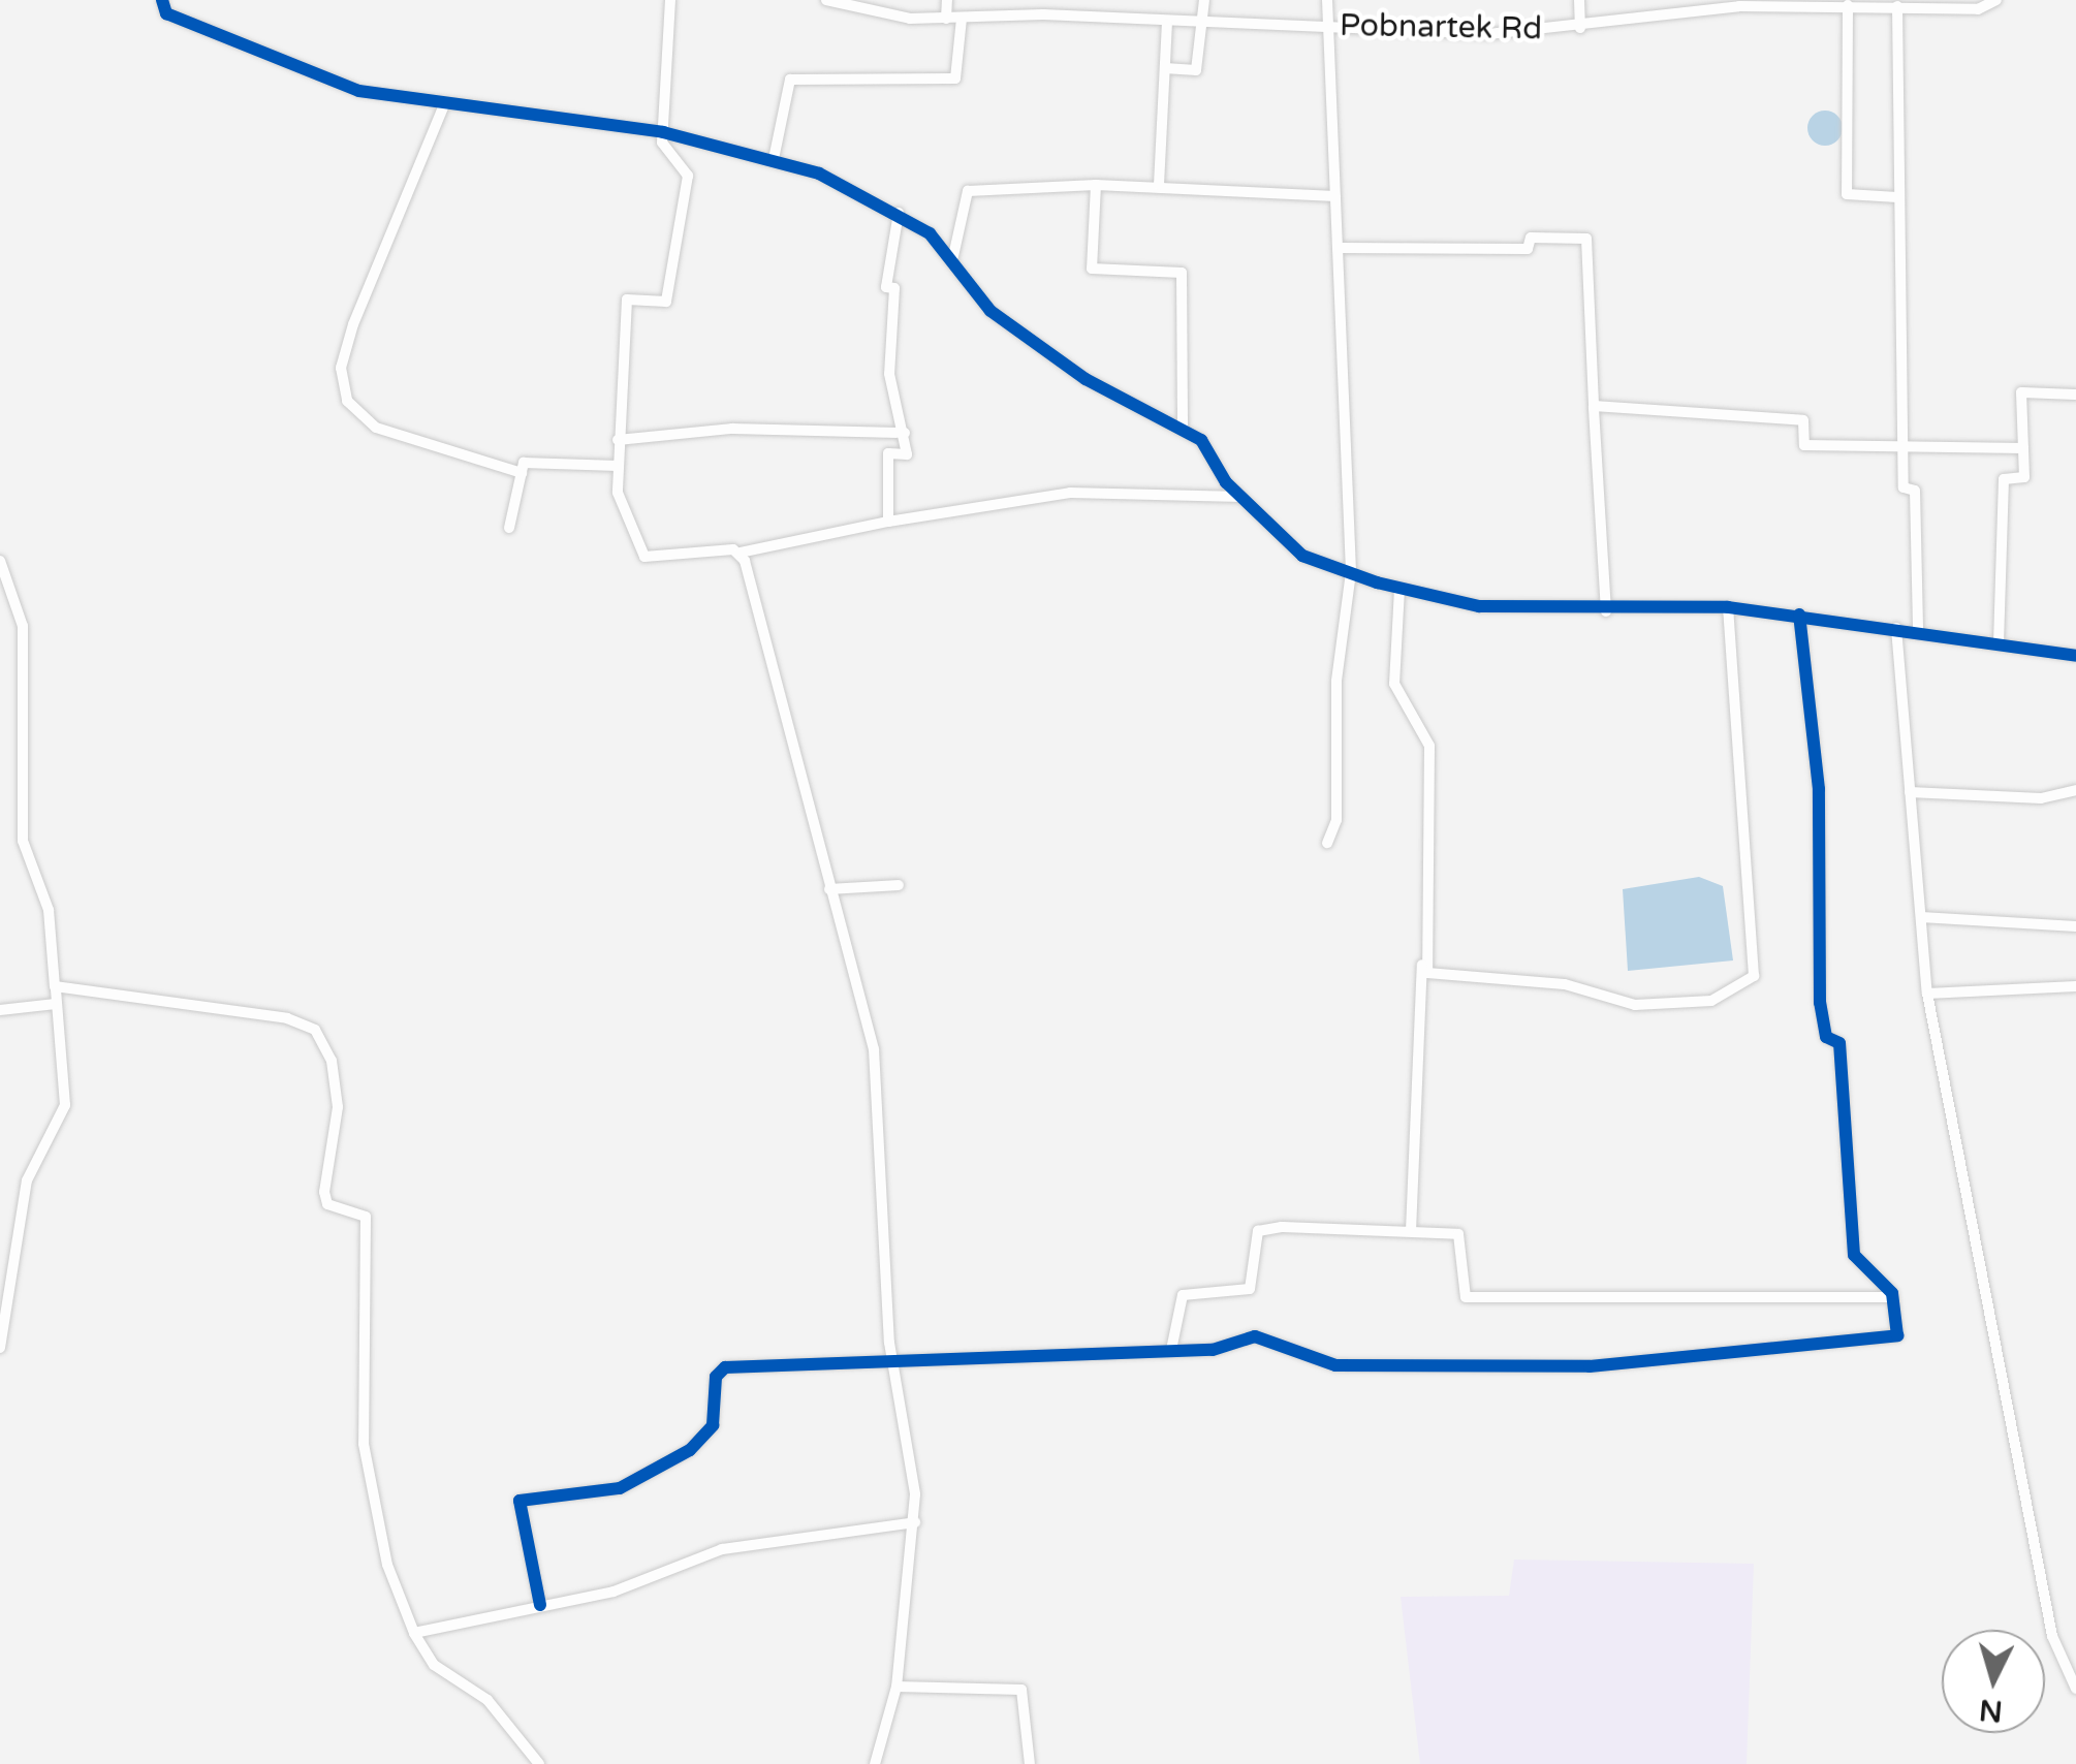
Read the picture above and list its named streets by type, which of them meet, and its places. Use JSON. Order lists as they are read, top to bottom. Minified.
{"streets":{"street":["Pobnartek Rd"]},"north":"bottom"}
